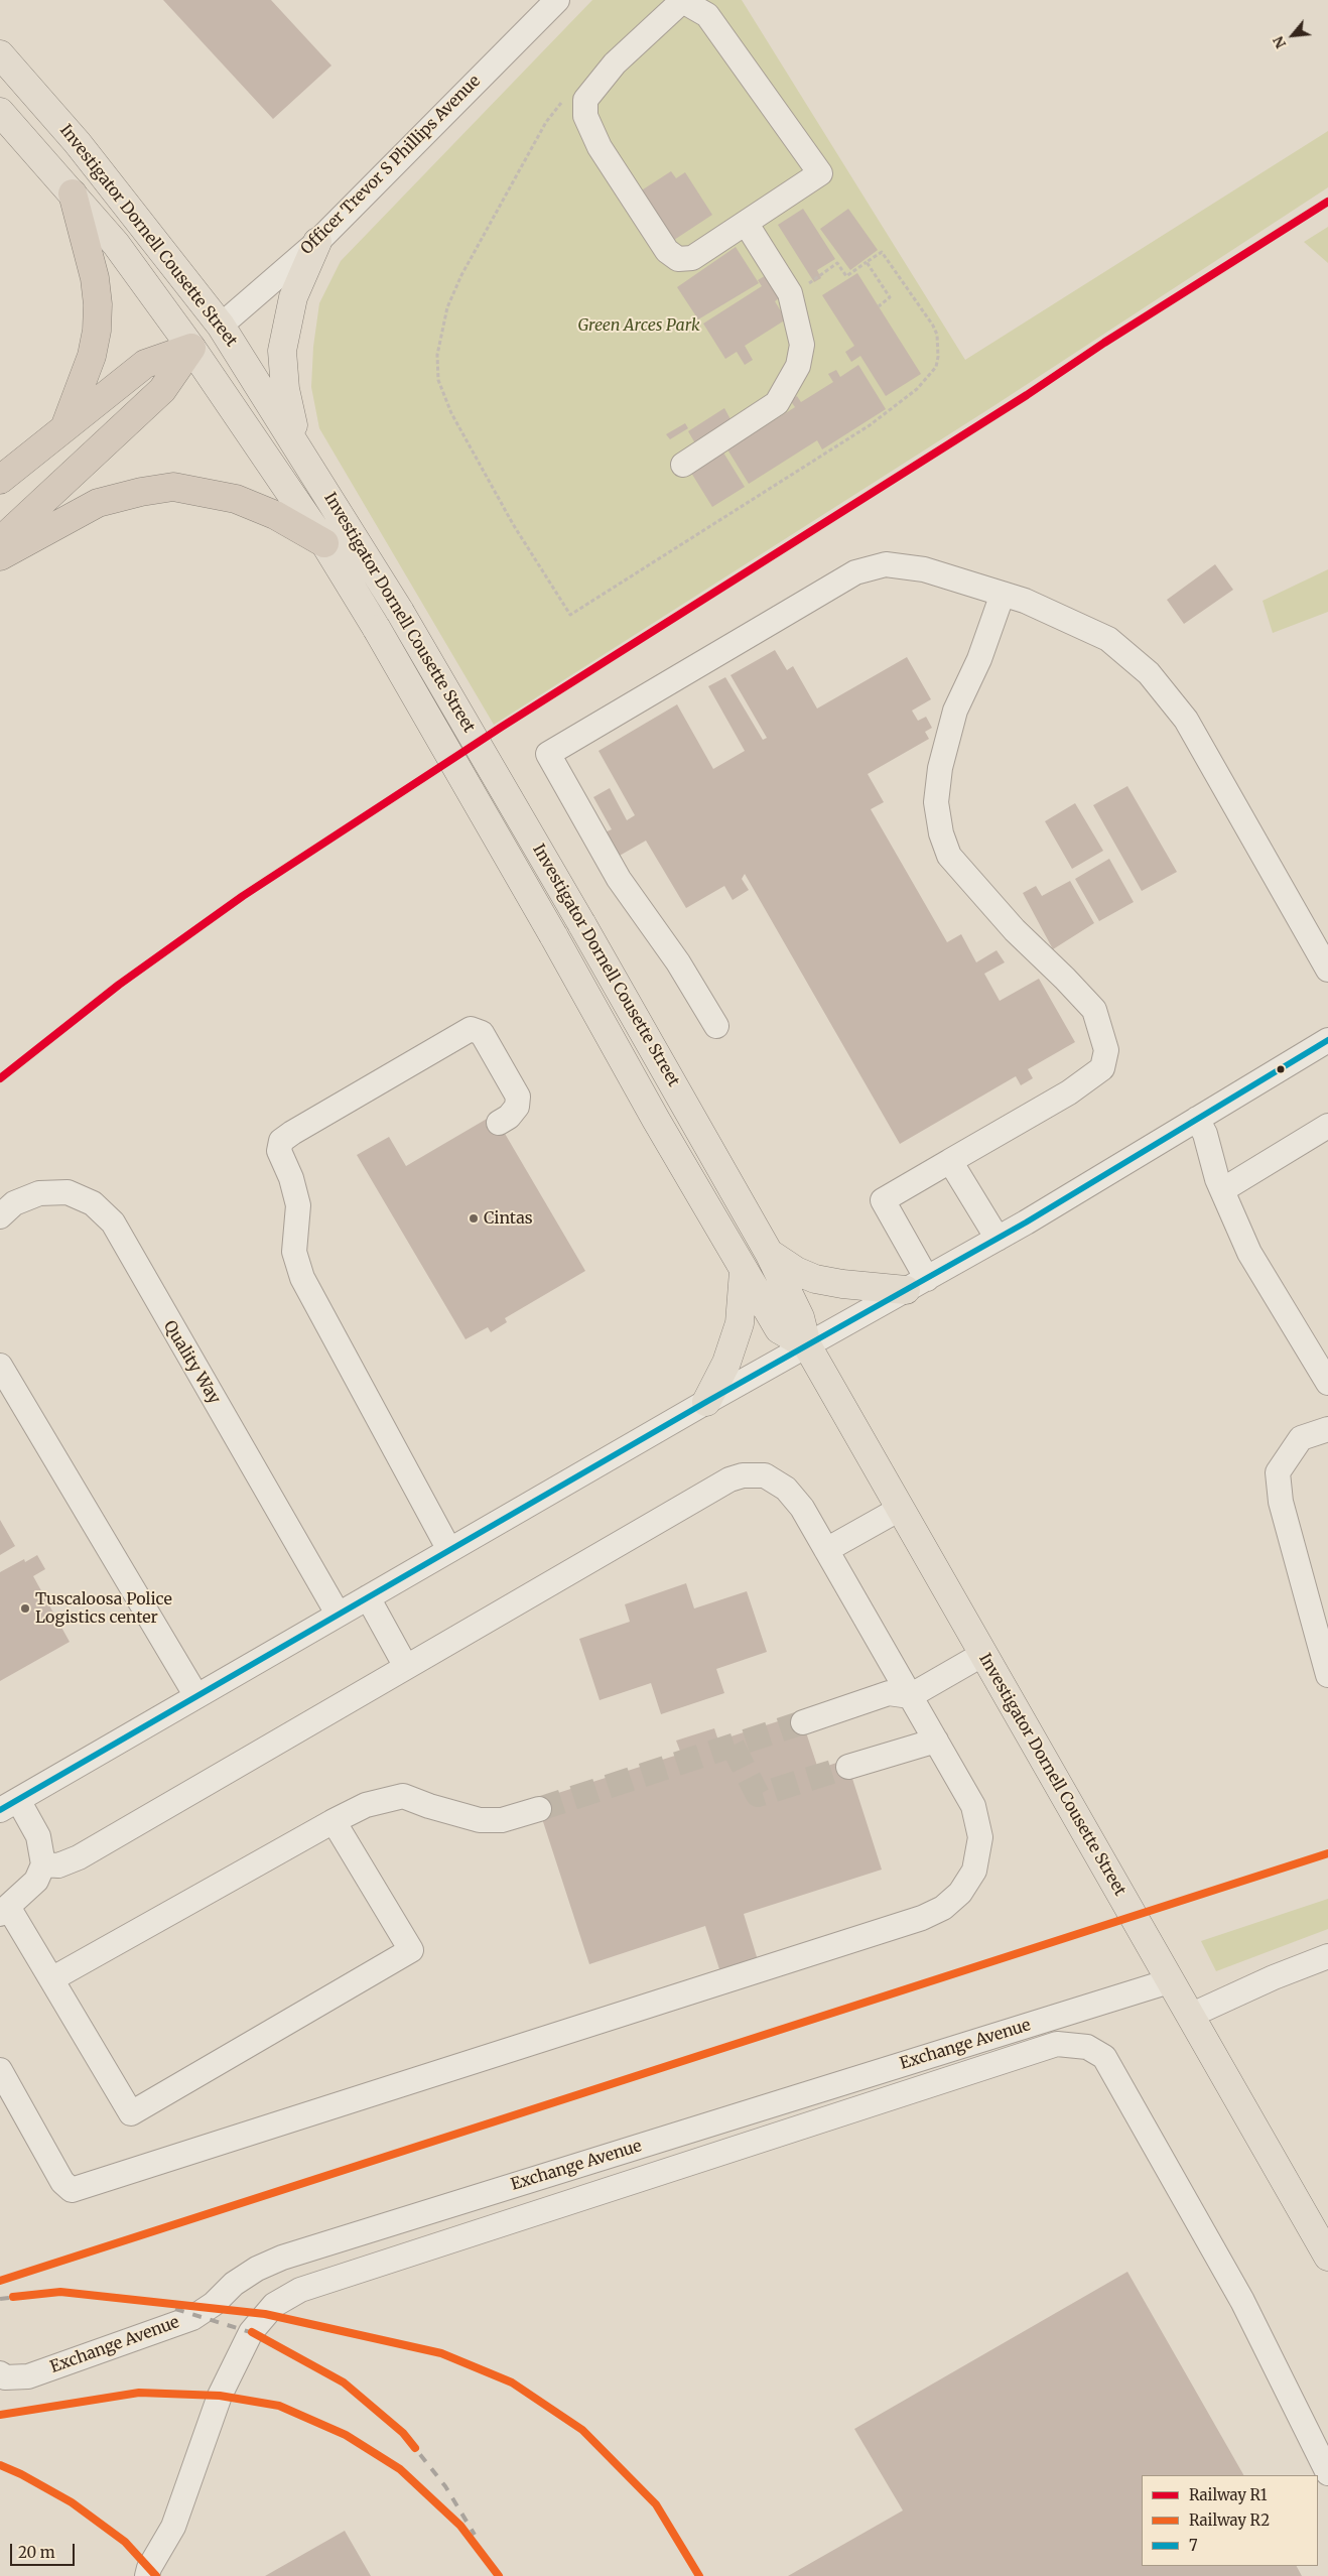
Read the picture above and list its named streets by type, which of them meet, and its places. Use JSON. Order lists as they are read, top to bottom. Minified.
{"streets":{"main road":["Investigator Dornell Cousette Street"],"street":["Officer Trevor S Phillips Avenue","Quality Way","Exchange Avenue"]},"crossings":[["Officer Trevor S Phillips Avenue","Investigator Dornell Cousette Street"],["Investigator Dornell Cousette Street","Exchange Avenue"]],"parks":["Green Arces Park"],"places":["Cintas","Tuscaloosa Police Logistics center"],"lines":["rail line R1","transit line 7","rail line R2"],"legend":["Railway R1","Railway R2","7"],"scale_bar":"20 m","north":"bottom left"}
